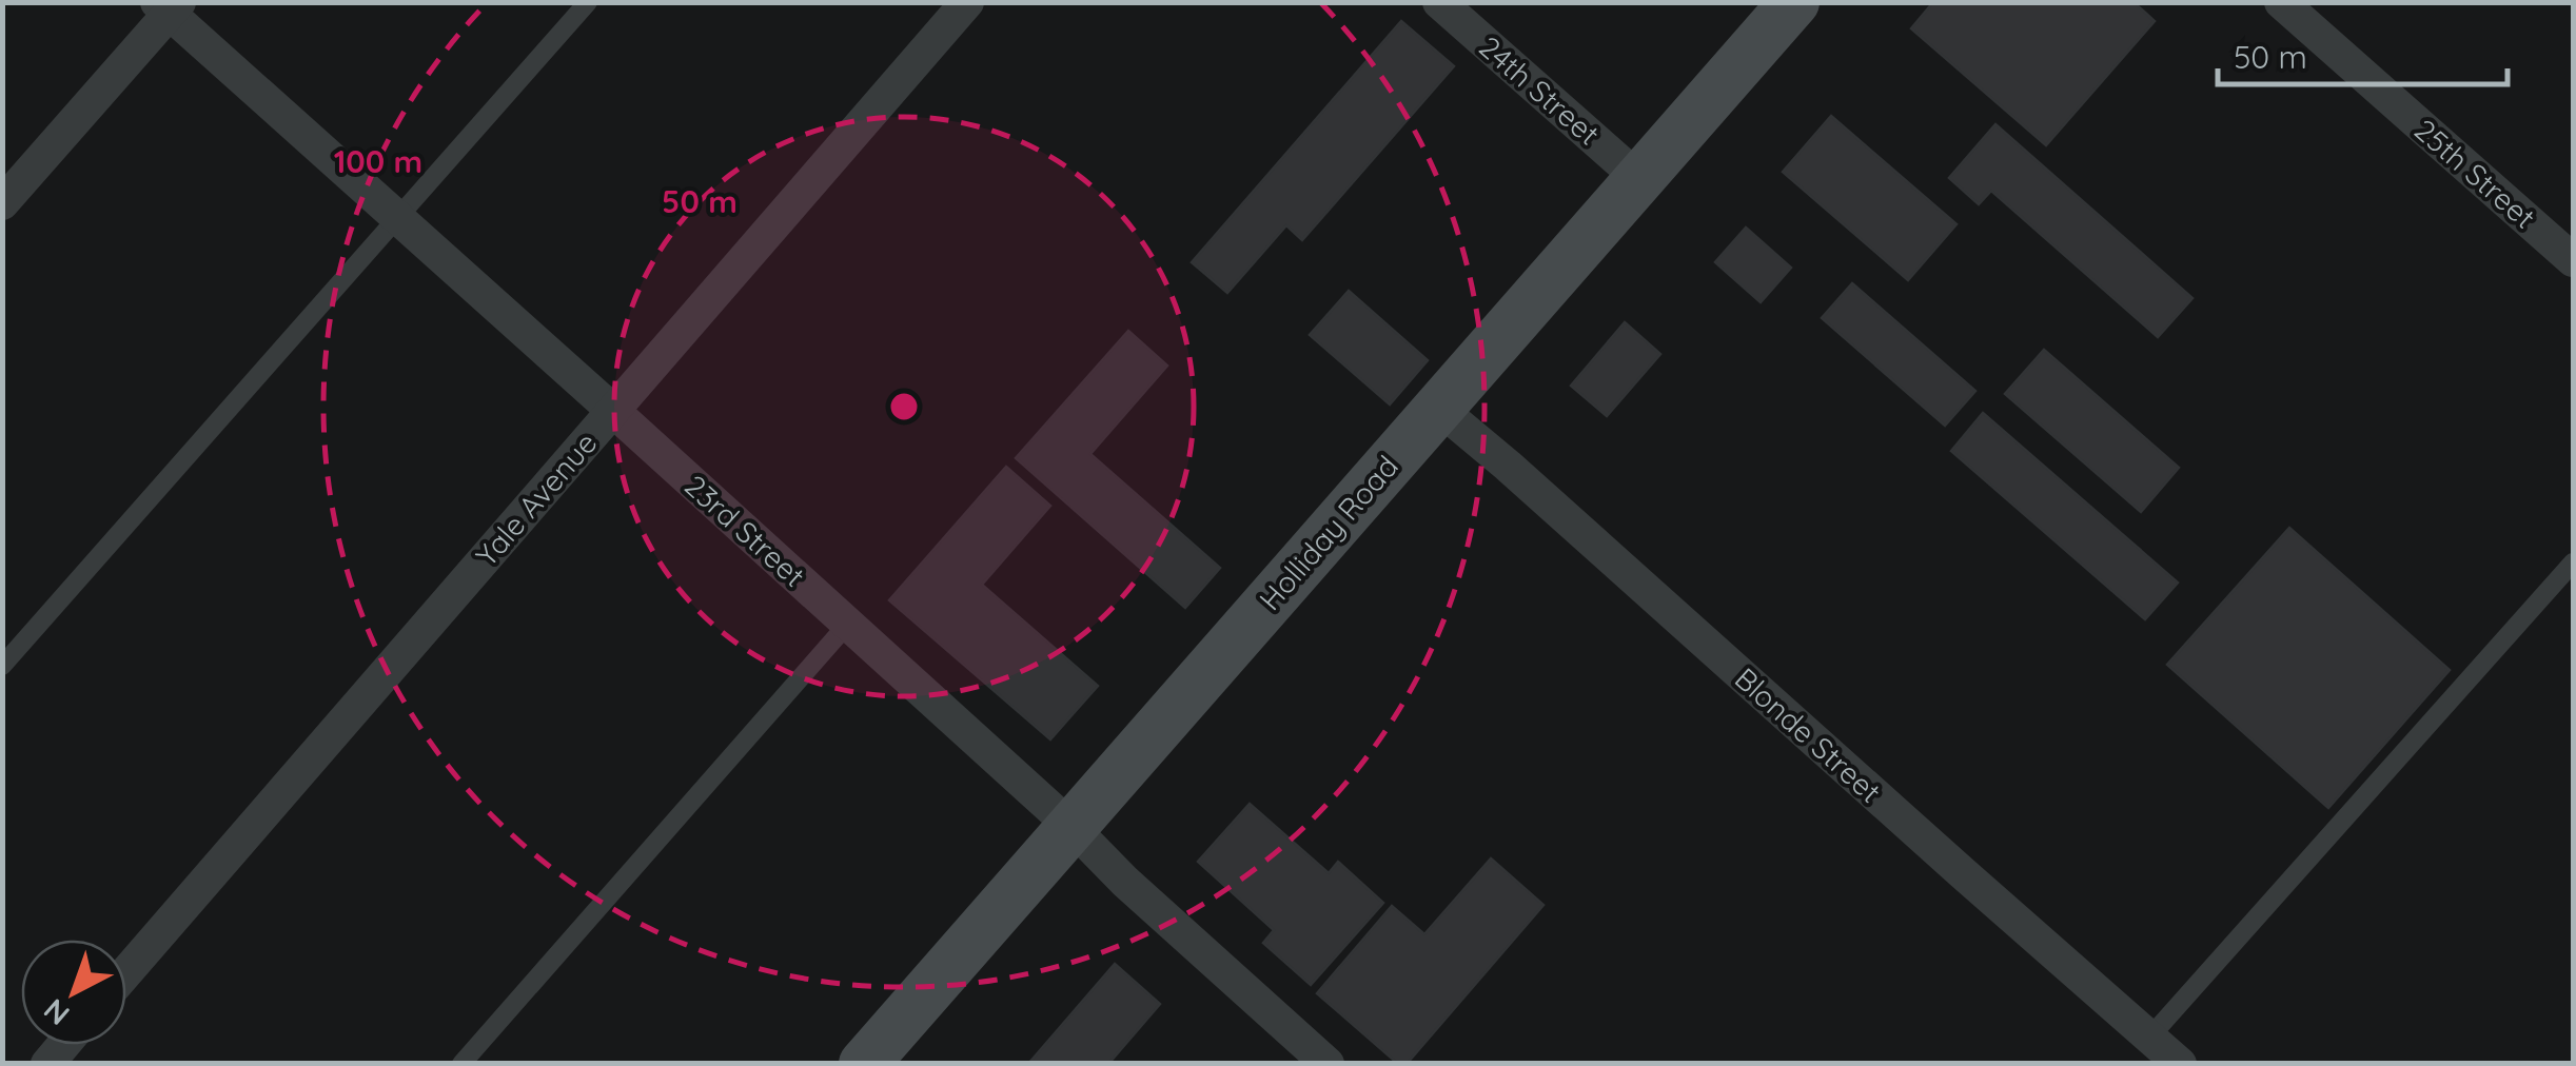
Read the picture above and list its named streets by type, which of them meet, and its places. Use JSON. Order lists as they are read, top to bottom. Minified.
{"streets":{"street":["24th Street","25th Street","Yale Avenue","23rd Street","Holliday Road","Blonde Street"]},"crossings":[["24th Street","Holliday Road"],["Yale Avenue","23rd Street"],["23rd Street","Holliday Road"],["Holliday Road","Blonde Street"]],"scale_bar":"50 m","north":"bottom left","rings":["100 m","50 m"]}
